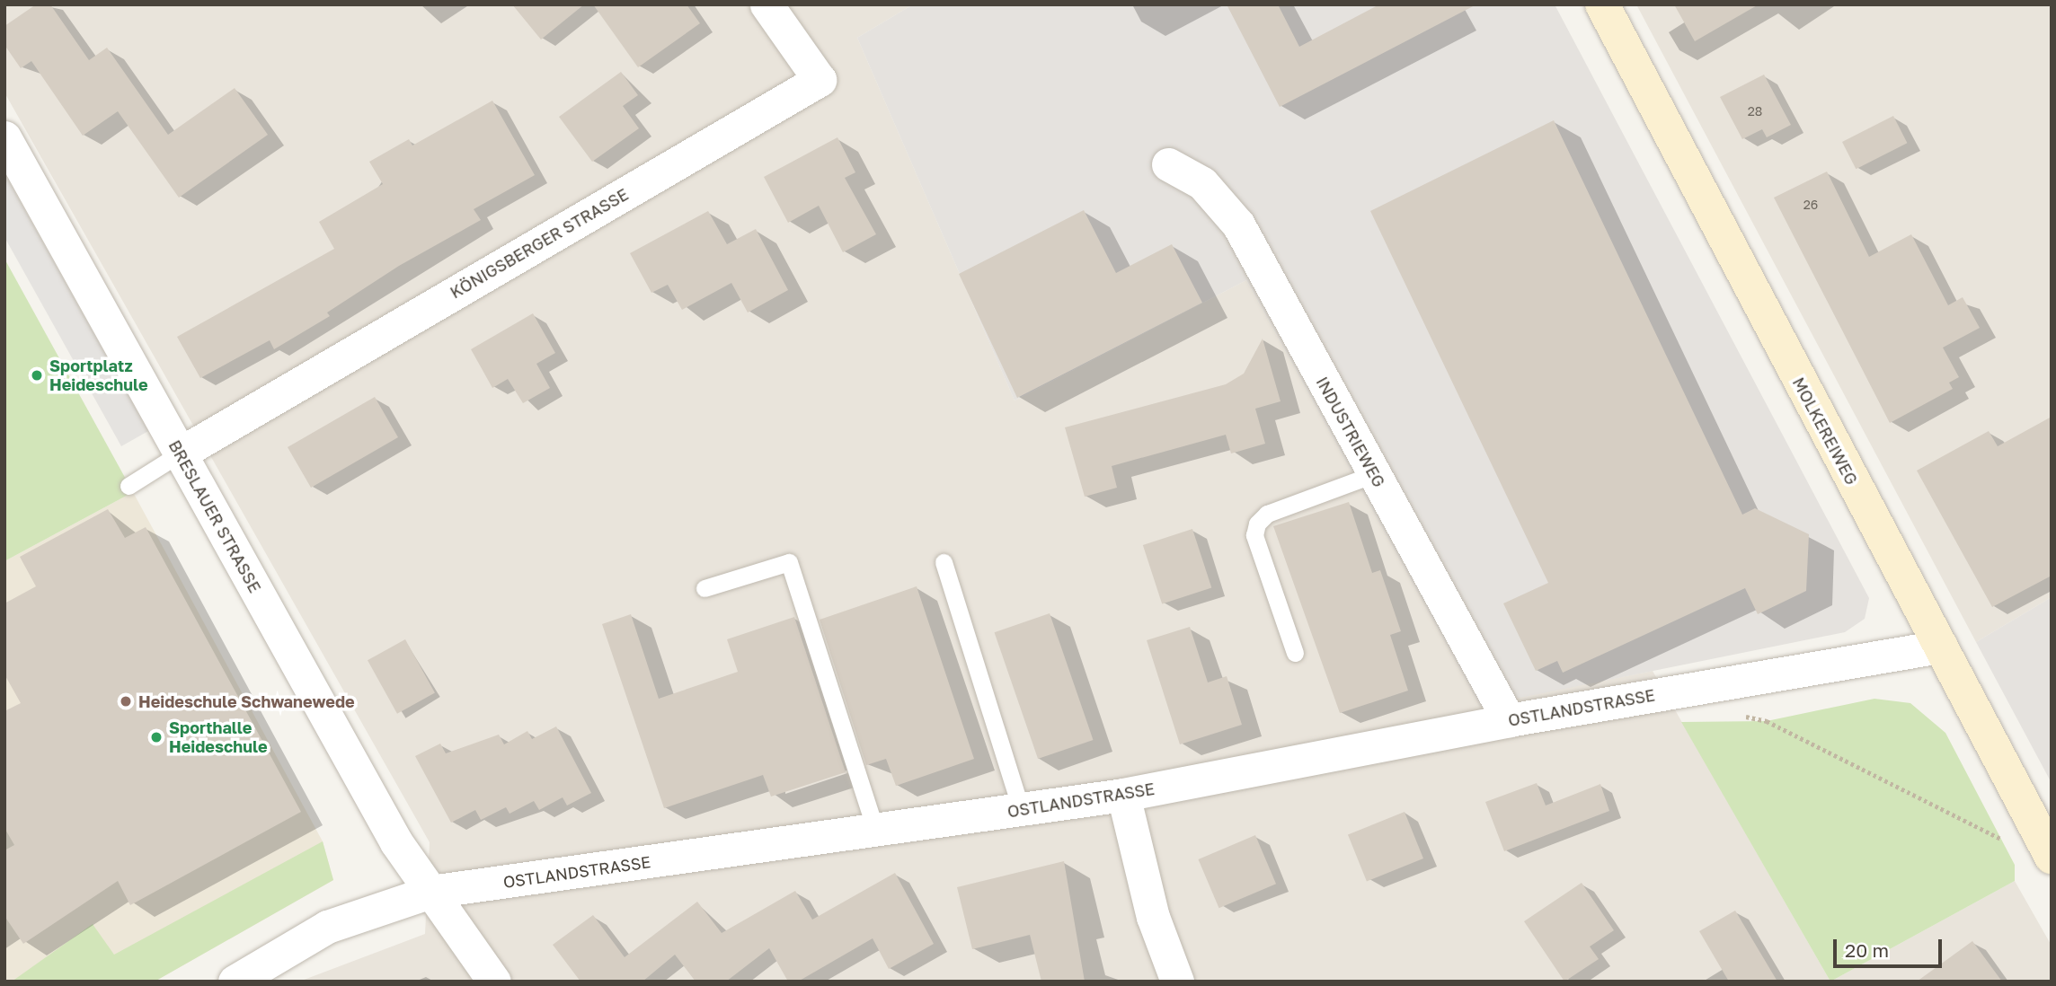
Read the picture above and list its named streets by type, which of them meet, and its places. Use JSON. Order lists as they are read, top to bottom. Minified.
{"streets":{"main road":["MOLKEREIWEG"],"street":["KÖNIGSBERGER STRASSE","INDUSTRIEWEG","BRESLAUER STRASSE","OSTLANDSTRASSE"]},"crossings":[["KÖNIGSBERGER STRASSE","BRESLAUER STRASSE"],["MOLKEREIWEG","OSTLANDSTRASSE"],["INDUSTRIEWEG","OSTLANDSTRASSE"],["BRESLAUER STRASSE","OSTLANDSTRASSE"]],"places":["Sportplatz Heideschule","Heideschule Schwanewede","Sporthalle Heideschule"],"house_numbers":["28","26"],"scale_bar":"20 m"}
